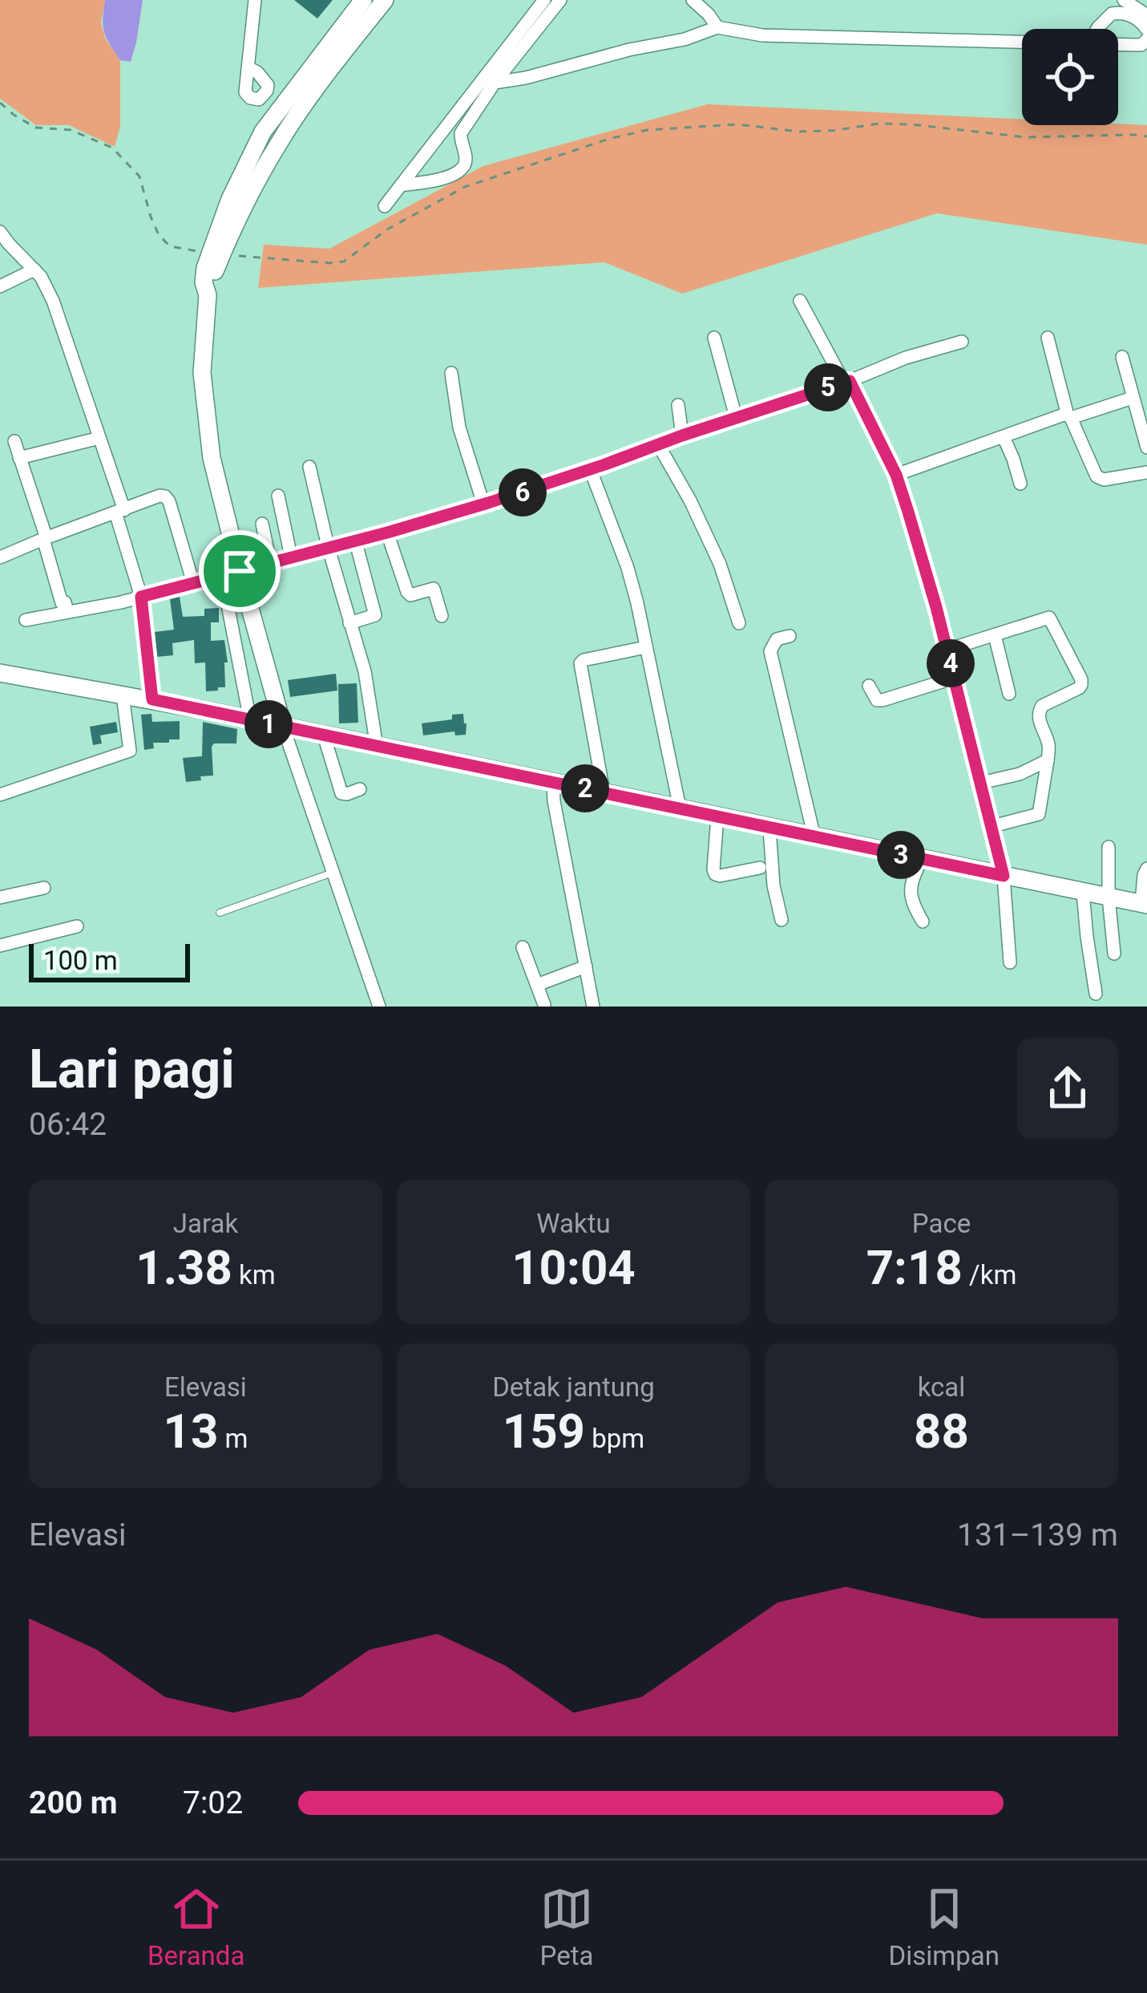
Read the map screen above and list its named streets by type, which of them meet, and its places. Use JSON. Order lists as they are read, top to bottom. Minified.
{"scale_bar":"100 m","page":{"pins":["5","6","4","1","2","3"],"scale":"100 m","heading":["Lari pagi","06:42"],"stats":[["Jarak","1.38 km"],["Waktu","10:04"],["Pace","7:18 /km"],["Elevasi","13 m"],["Detak jantung","159 bpm"],["kcal","88"]],"chart":["Elevasi","131–139 m"],"list":[{"name":"200 m","note":"7:02"}],"tabs":["Beranda","Peta","Disimpan"]}}
